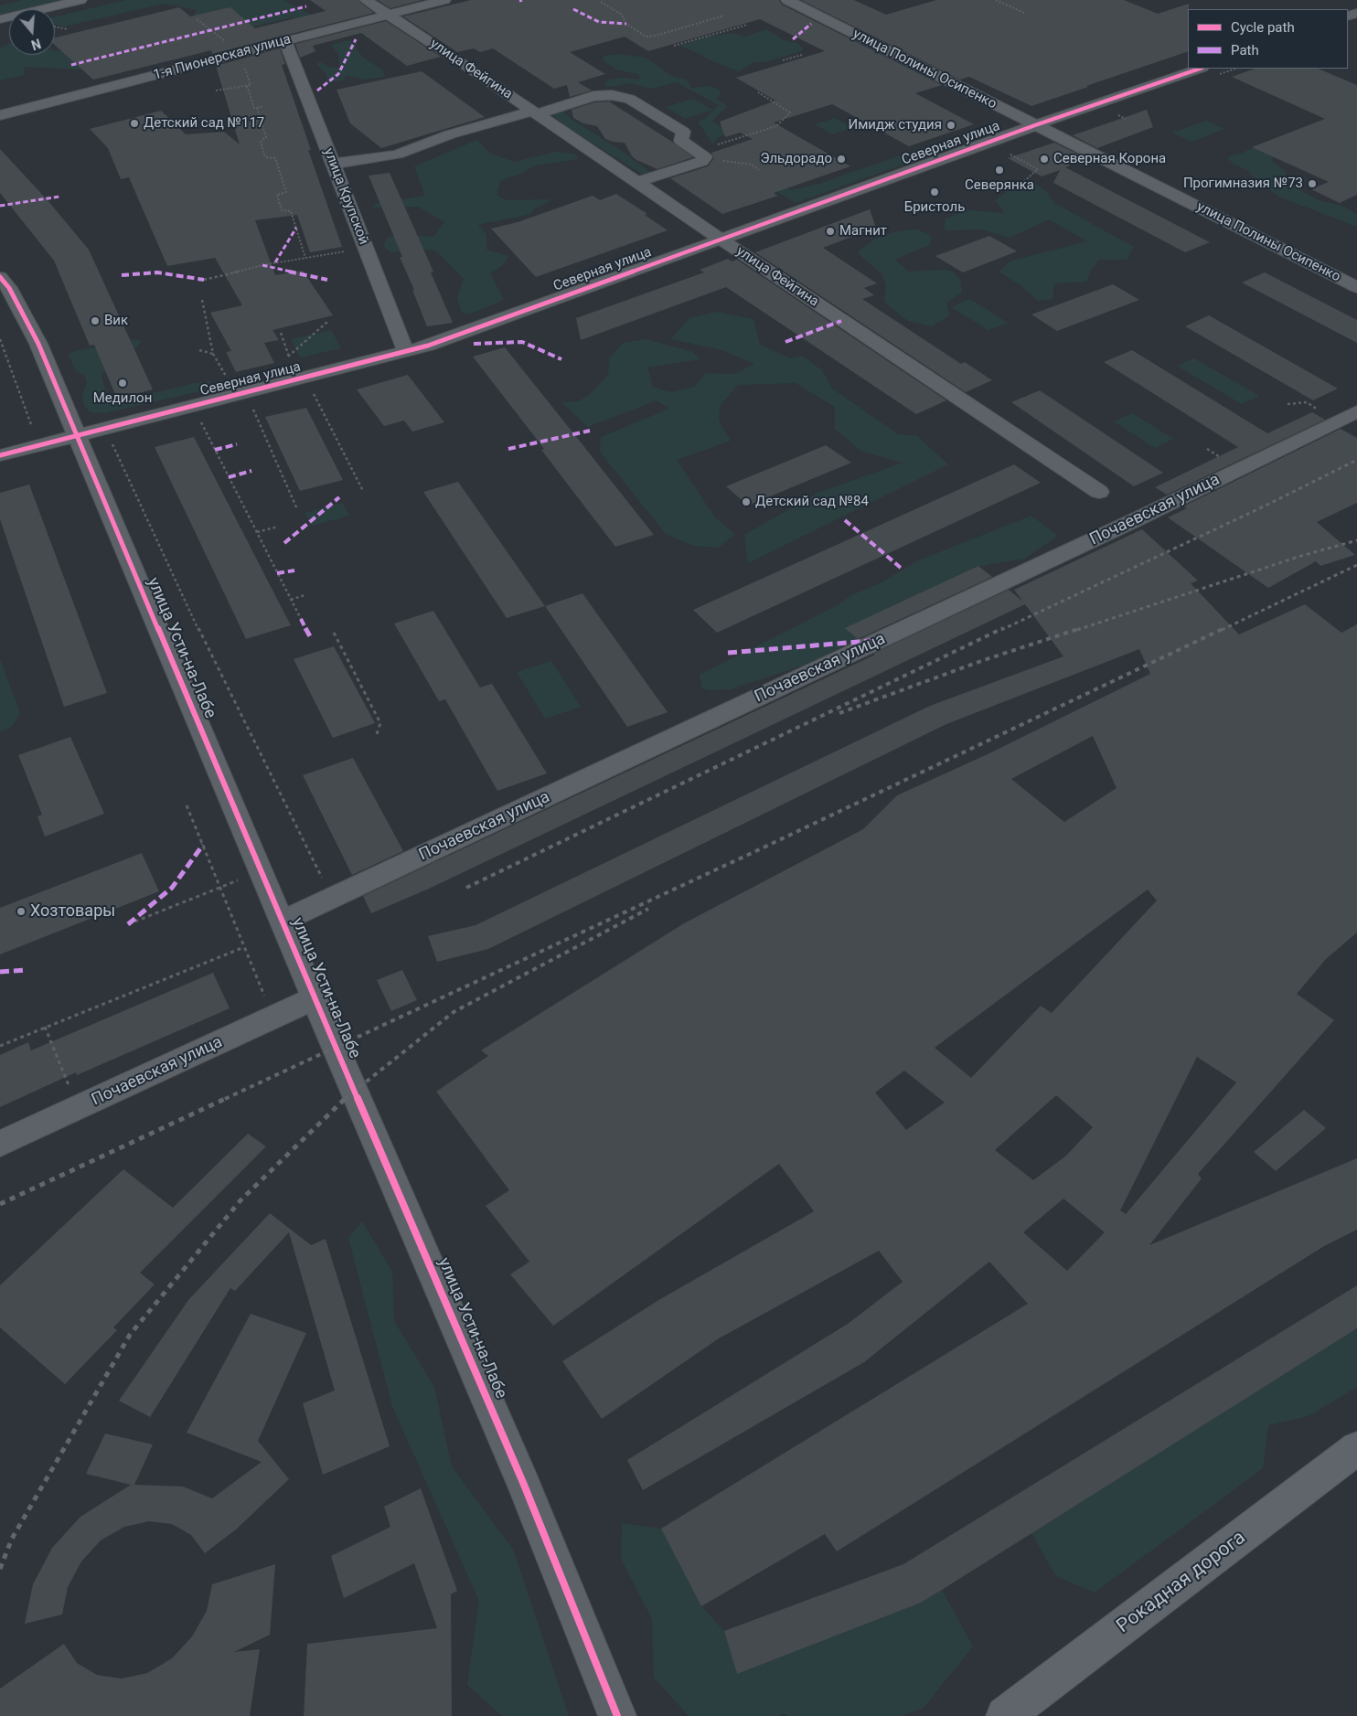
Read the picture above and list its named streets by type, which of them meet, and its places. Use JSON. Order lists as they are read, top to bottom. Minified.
{"streets":{"main road":["Рокадная дорога"],"street":["1-я Пионерская улица","улица Фейгина","улица Полины Осипенко","Северная улица","улица Крупской","Почаевская улица","улица Усти-на-Лабе"]},"crossings":[["1-я Пионерская улица","улица Фейгина"],["1-я Пионерская улица","улица Крупской"],["улица Фейгина","Северная улица"],["улица Полины Осипенко","Северная улица"],["Северная улица","улица Крупской"],["Северная улица","улица Усти-на-Лабе"],["Почаевская улица","улица Усти-на-Лабе"]],"places":["Детский сад №117","Имидж студия","Эльдорадо","Северная Корона","Северянка","Прогимназия №73","Бристоль","Магнит","Вик","Медилон","Детский сад №84","Хозтовары"],"legend":["Cycle path","Path"],"north":"bottom"}
